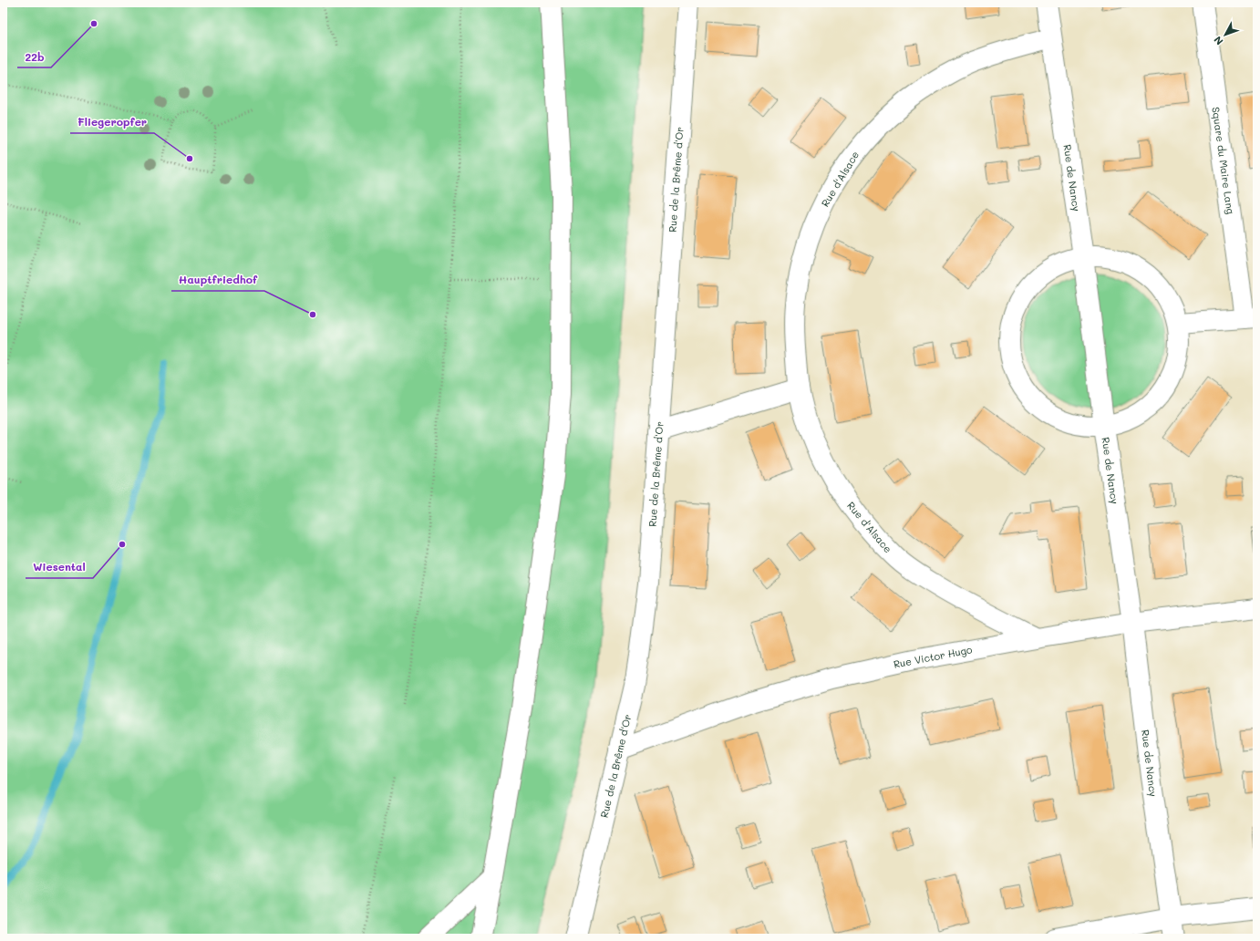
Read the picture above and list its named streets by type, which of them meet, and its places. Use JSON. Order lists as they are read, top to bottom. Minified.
{"streets":{"street":["Square du Maire Lang","Rue de Nancy","Rue d'Alsace","Rue de la Brême d'Or","Rue Victor Hugo"]},"crossings":[["Rue de Nancy","Rue d'Alsace"],["Rue de Nancy","Rue Victor Hugo"],["Rue d'Alsace","Rue Victor Hugo"],["Rue de la Brême d'Or","Rue Victor Hugo"]],"places":["22b","Fliegeropfer","Hauptfriedhof","Wiesental"],"north":"bottom left"}
